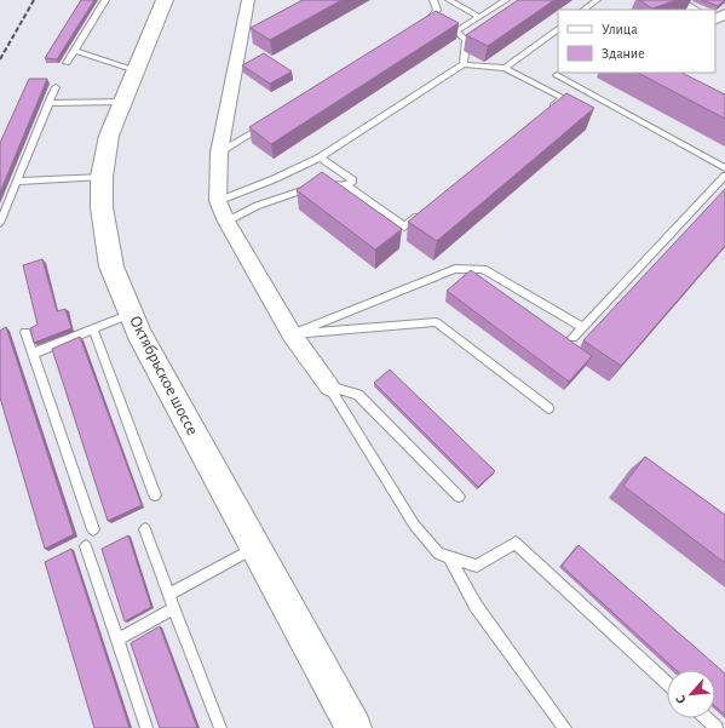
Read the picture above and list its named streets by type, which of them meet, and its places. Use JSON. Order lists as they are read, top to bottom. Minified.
{"streets":{"main road":["Октябрьское шоссе"]},"legend":["Улица","Здание"],"north":"bottom left"}
